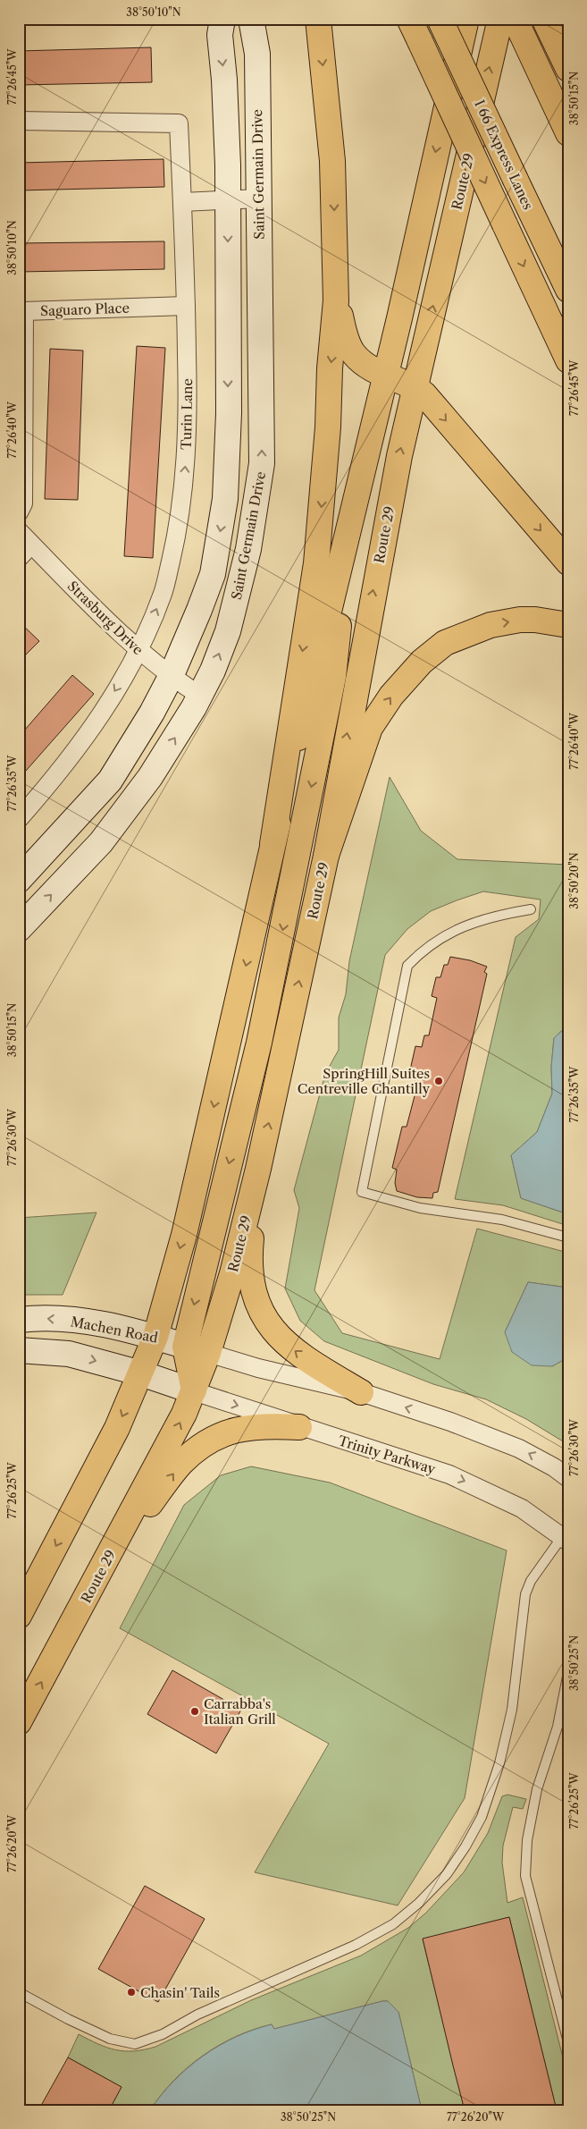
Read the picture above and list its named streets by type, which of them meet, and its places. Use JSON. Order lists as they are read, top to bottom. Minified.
{"streets":{"main road":["I 66 Express Lanes","Route 29"],"street":["Saint Germain Drive","Saguaro Place","Turin Lane","Strasburg Drive","Machen Road","Trinity Parkway"]},"crossings":[["Saint Germain Drive","Strasburg Drive"],["Route 29","Machen Road"],["Route 29","Trinity Parkway"],["Saguaro Place","Turin Lane"],["Turin Lane","Strasburg Drive"]],"places":["SpringHill Suites Centreville Chantilly","Carrabba's Italian Grill","Chasin' Tails"],"coordinates":["38°50'10\"N","77°26'45\"W","38°50'15\"N","77°26'40\"W","77°26'35\"W","38°50'20\"N","77°26'30\"W","77°26'25\"W","38°50'25\"N","77°26'20\"W"]}
